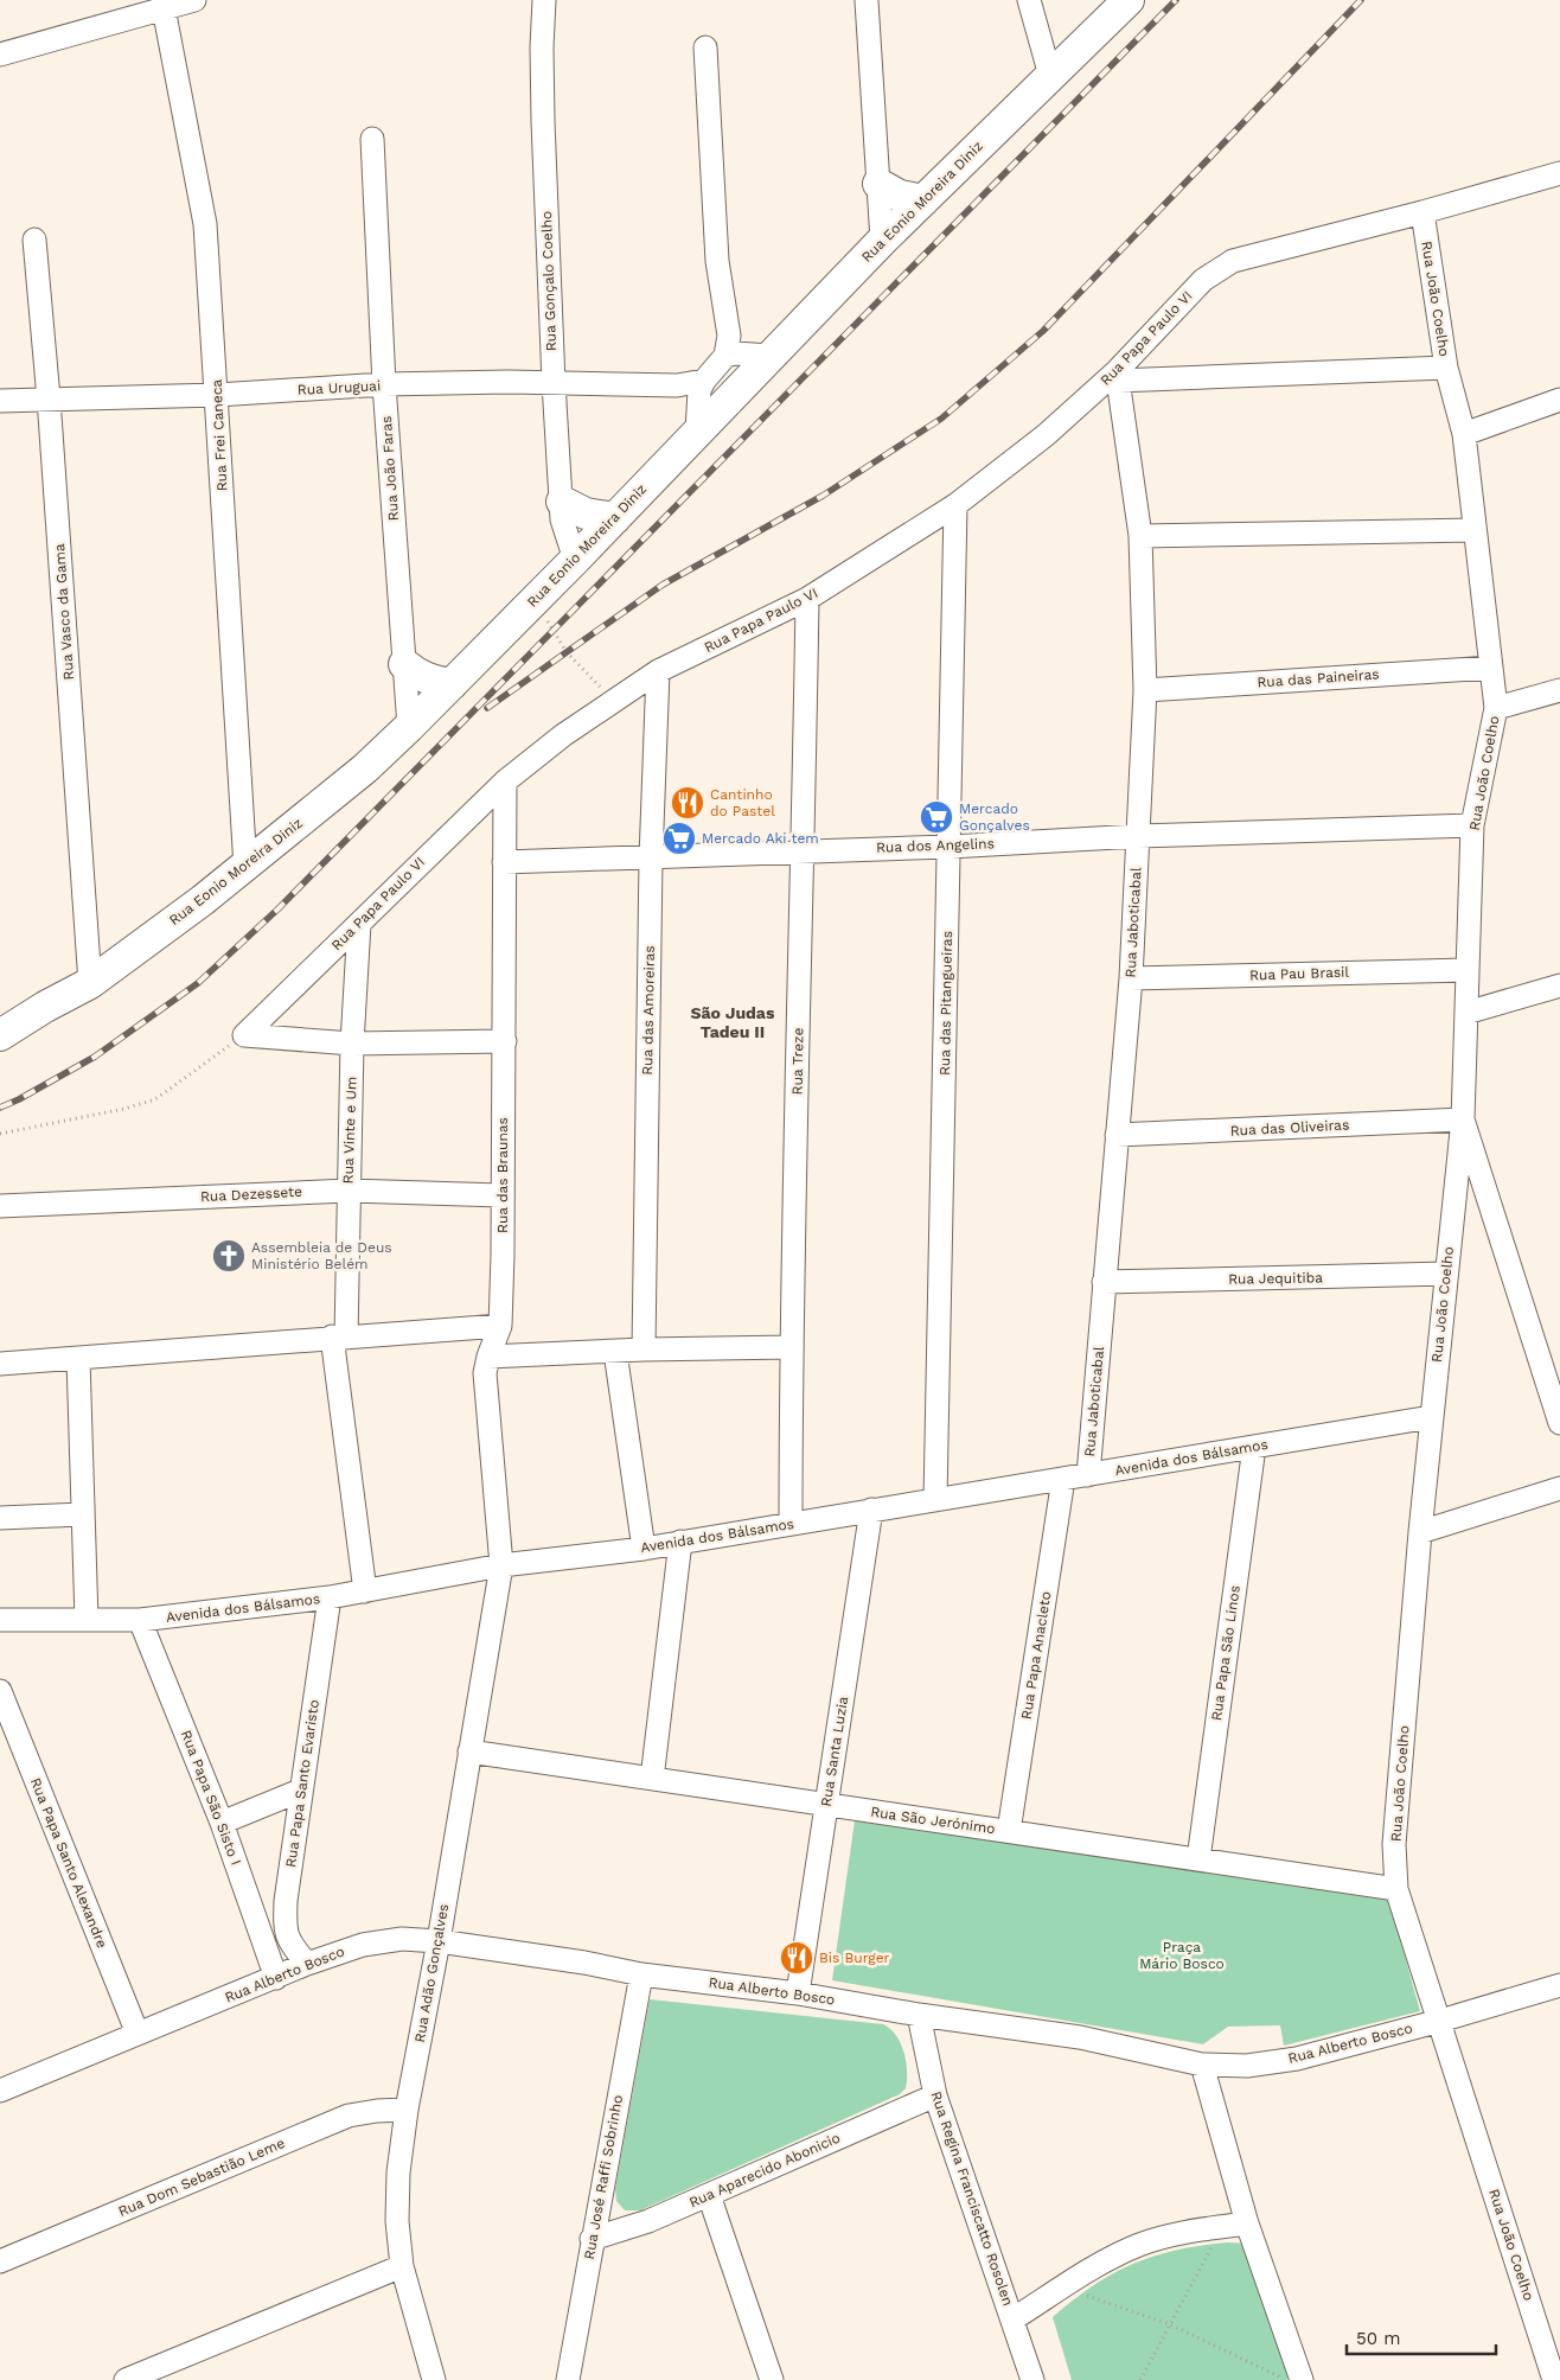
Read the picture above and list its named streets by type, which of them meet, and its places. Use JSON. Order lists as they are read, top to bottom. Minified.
{"streets":{"main road":["Rua Eonio Moreira Diniz"],"street":["Rua Gonçalo Coelho","Rua João Coelho","Rua Papa Paulo VI","Rua Uruguai","Rua Frei Caneca","Rua João Faras","Rua Vasco da Gama","Rua das Paineiras","Rua dos Angelins","Rua Jaboticabal","Rua Pau Brasil","Rua das Pitangueiras","Rua das Amoreiras","Rua Treze","Rua das Oliveiras","Rua Vinte e Um","Rua das Braunas","Rua Dezessete","Rua Jequitiba","Avenida dos Bálsamos","Rua Papa São Linos","Rua Papa Anacleto","Rua Santa Luzia","Rua Papa Santo Evaristo","Rua Papa São Sisto I","Rua São Jerónimo","Rua Papa Santo Alexandre","Rua Adão Gonçalves","Rua Alberto Bosco","Rua Aparecido Abonicio","Rua Dom Sebastião Leme","Rua José Raffi Sobrinho","Rua Regina Franciscatto Rosolen"]},"crossings":[["Rua Eonio Moreira Diniz","Rua Gonçalo Coelho"],["Rua Eonio Moreira Diniz","Rua Frei Caneca"],["Rua Eonio Moreira Diniz","Rua João Faras"],["Rua Eonio Moreira Diniz","Rua Vasco da Gama"],["Rua Gonçalo Coelho","Rua Uruguai"],["Rua João Coelho","Rua Papa Paulo VI"],["Rua João Coelho","Rua das Paineiras"],["Rua João Coelho","Rua dos Angelins"],["Rua João Coelho","Rua Pau Brasil"],["Rua João Coelho","Rua das Oliveiras"],["Rua João Coelho","Rua Jequitiba"],["Rua João Coelho","Avenida dos Bálsamos"],["Rua João Coelho","Rua São Jerónimo"],["Rua João Coelho","Rua Alberto Bosco"],["Rua Papa Paulo VI","Rua Jaboticabal"],["Rua Papa Paulo VI","Rua das Pitangueiras"],["Rua Papa Paulo VI","Rua das Amoreiras"],["Rua Papa Paulo VI","Rua Treze"],["Rua Papa Paulo VI","Rua Vinte e Um"],["Rua Papa Paulo VI","Rua das Braunas"],["Rua Uruguai","Rua Frei Caneca"],["Rua Uruguai","Rua João Faras"],["Rua Uruguai","Rua Vasco da Gama"],["Rua das Paineiras","Rua Jaboticabal"],["Rua dos Angelins","Rua Jaboticabal"],["Rua dos Angelins","Rua das Pitangueiras"],["Rua dos Angelins","Rua das Amoreiras"],["Rua dos Angelins","Rua Treze"],["Rua dos Angelins","Rua das Braunas"],["Rua Jaboticabal","Rua Pau Brasil"],["Rua Jaboticabal","Rua das Oliveiras"],["Rua Jaboticabal","Rua Jequitiba"],["Rua Jaboticabal","Avenida dos Bálsamos"],["Rua das Pitangueiras","Avenida dos Bálsamos"],["Rua Treze","Avenida dos Bálsamos"],["Rua Vinte e Um","Rua Dezessete"],["Rua Vinte e Um","Avenida dos Bálsamos"],["Rua das Braunas","Rua Dezessete"],["Rua das Braunas","Avenida dos Bálsamos"],["Rua das Braunas","Rua Adão Gonçalves"],["Avenida dos Bálsamos","Rua Papa São Linos"],["Avenida dos Bálsamos","Rua Papa Anacleto"],["Avenida dos Bálsamos","Rua Santa Luzia"],["Avenida dos Bálsamos","Rua Papa Santo Evaristo"],["Avenida dos Bálsamos","Rua Papa São Sisto I"],["Avenida dos Bálsamos","Rua Adão Gonçalves"],["Rua Papa São Linos","Rua São Jerónimo"],["Rua Papa Anacleto","Rua São Jerónimo"],["Rua Santa Luzia","Rua São Jerónimo"],["Rua Santa Luzia","Rua Alberto Bosco"],["Rua Papa Santo Evaristo","Rua Alberto Bosco"],["Rua Papa São Sisto I","Rua Alberto Bosco"],["Rua São Jerónimo","Rua Adão Gonçalves"],["Rua Papa Santo Alexandre","Rua Alberto Bosco"],["Rua Adão Gonçalves","Rua Alberto Bosco"],["Rua Adão Gonçalves","Rua Dom Sebastião Leme"],["Rua Alberto Bosco","Rua José Raffi Sobrinho"],["Rua Alberto Bosco","Rua Regina Franciscatto Rosolen"],["Rua Aparecido Abonicio","Rua José Raffi Sobrinho"],["Rua Aparecido Abonicio","Rua Regina Franciscatto Rosolen"]],"districts":["São Judas Tadeu II"],"parks":["Praça Mário Bosco"],"places":{"restaurant":["Cantinho do Pastel","Bis Burger"],"supermarket":["Mercado Gonçalves","Mercado Aki tem"],"church":["Assembleia de Deus Ministério Belém"]},"scale_bar":"50 m"}
